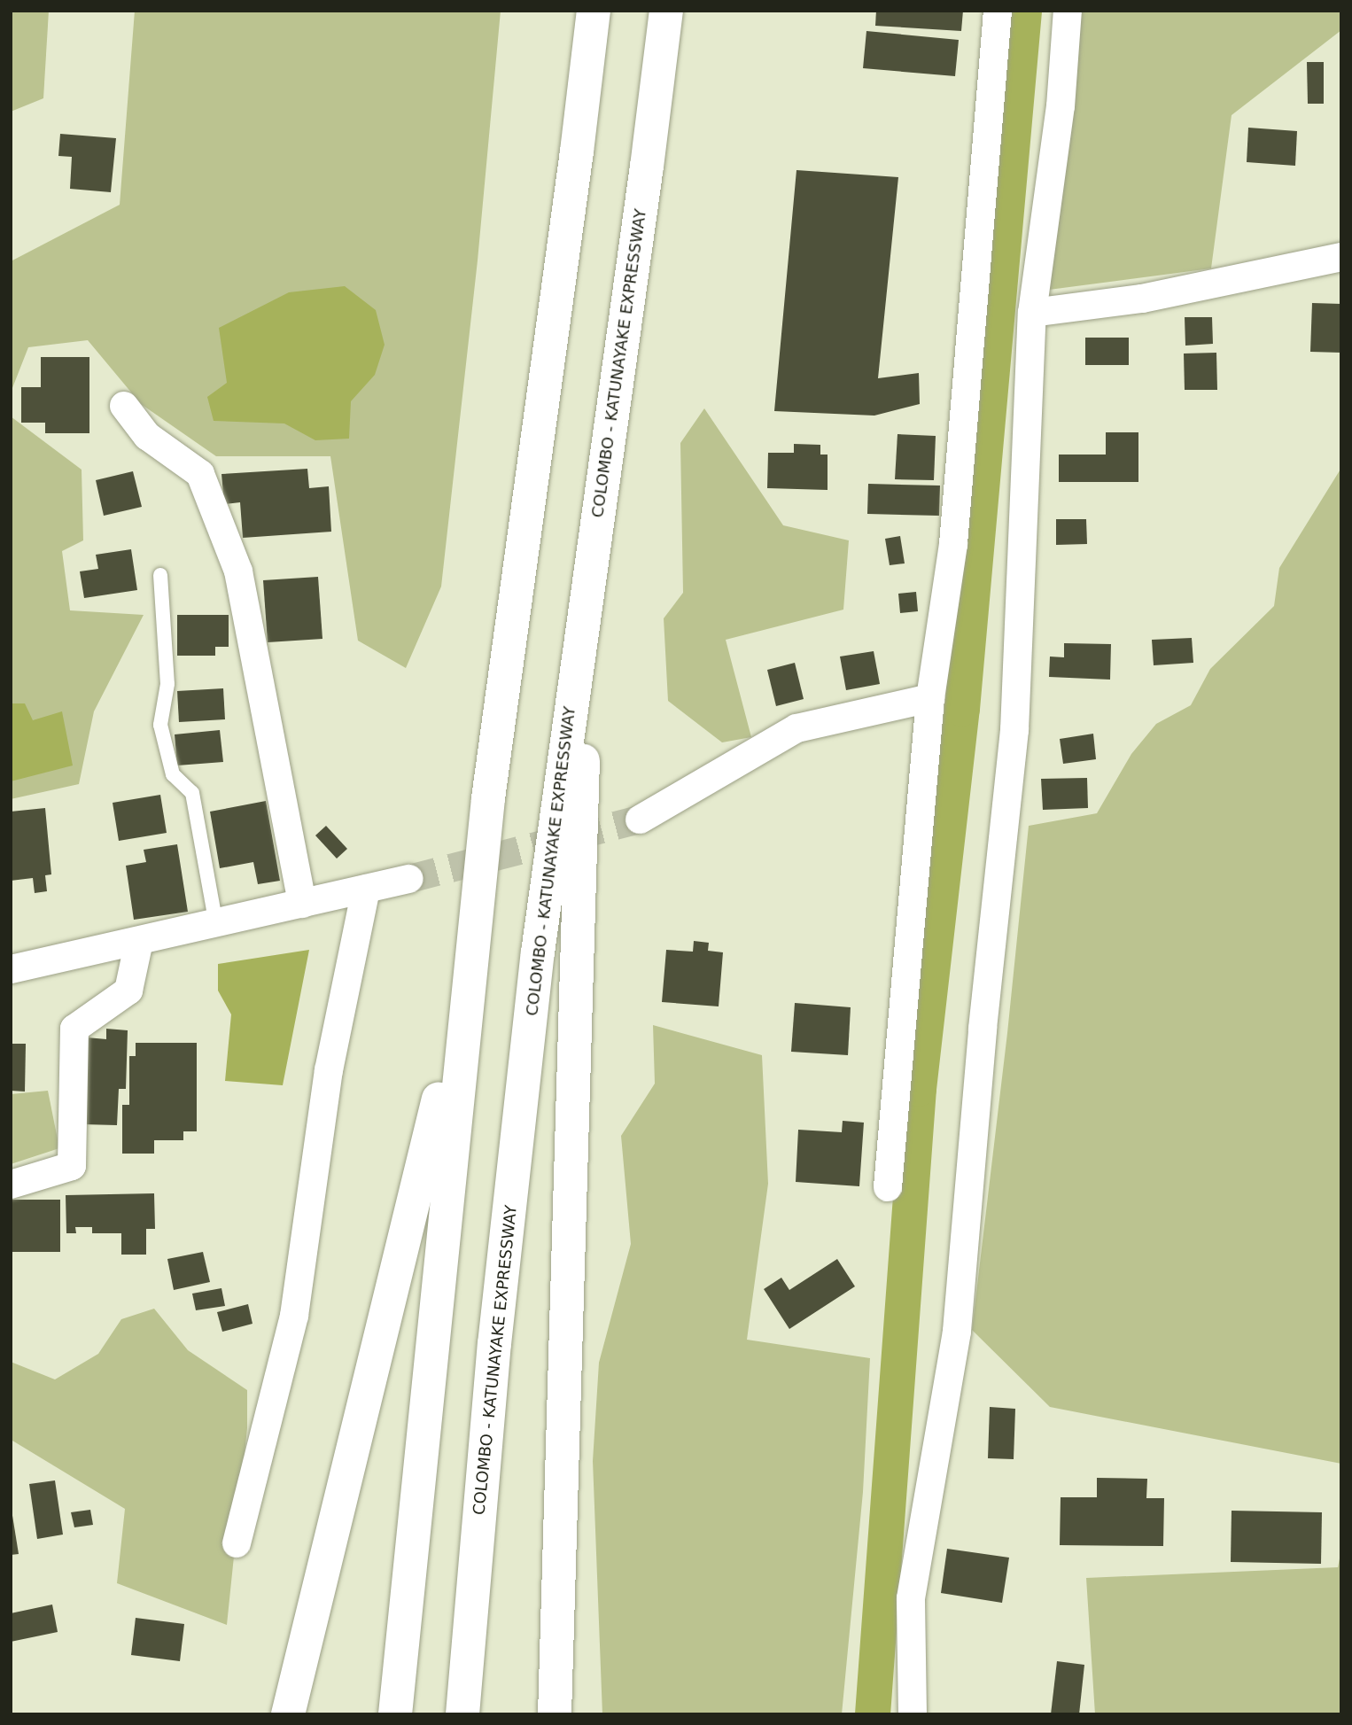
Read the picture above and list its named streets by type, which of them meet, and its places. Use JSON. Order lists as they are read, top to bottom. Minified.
{"streets":{"highway":["COLOMBO - KATUNAYAKE EXPRESSWAY"]}}
